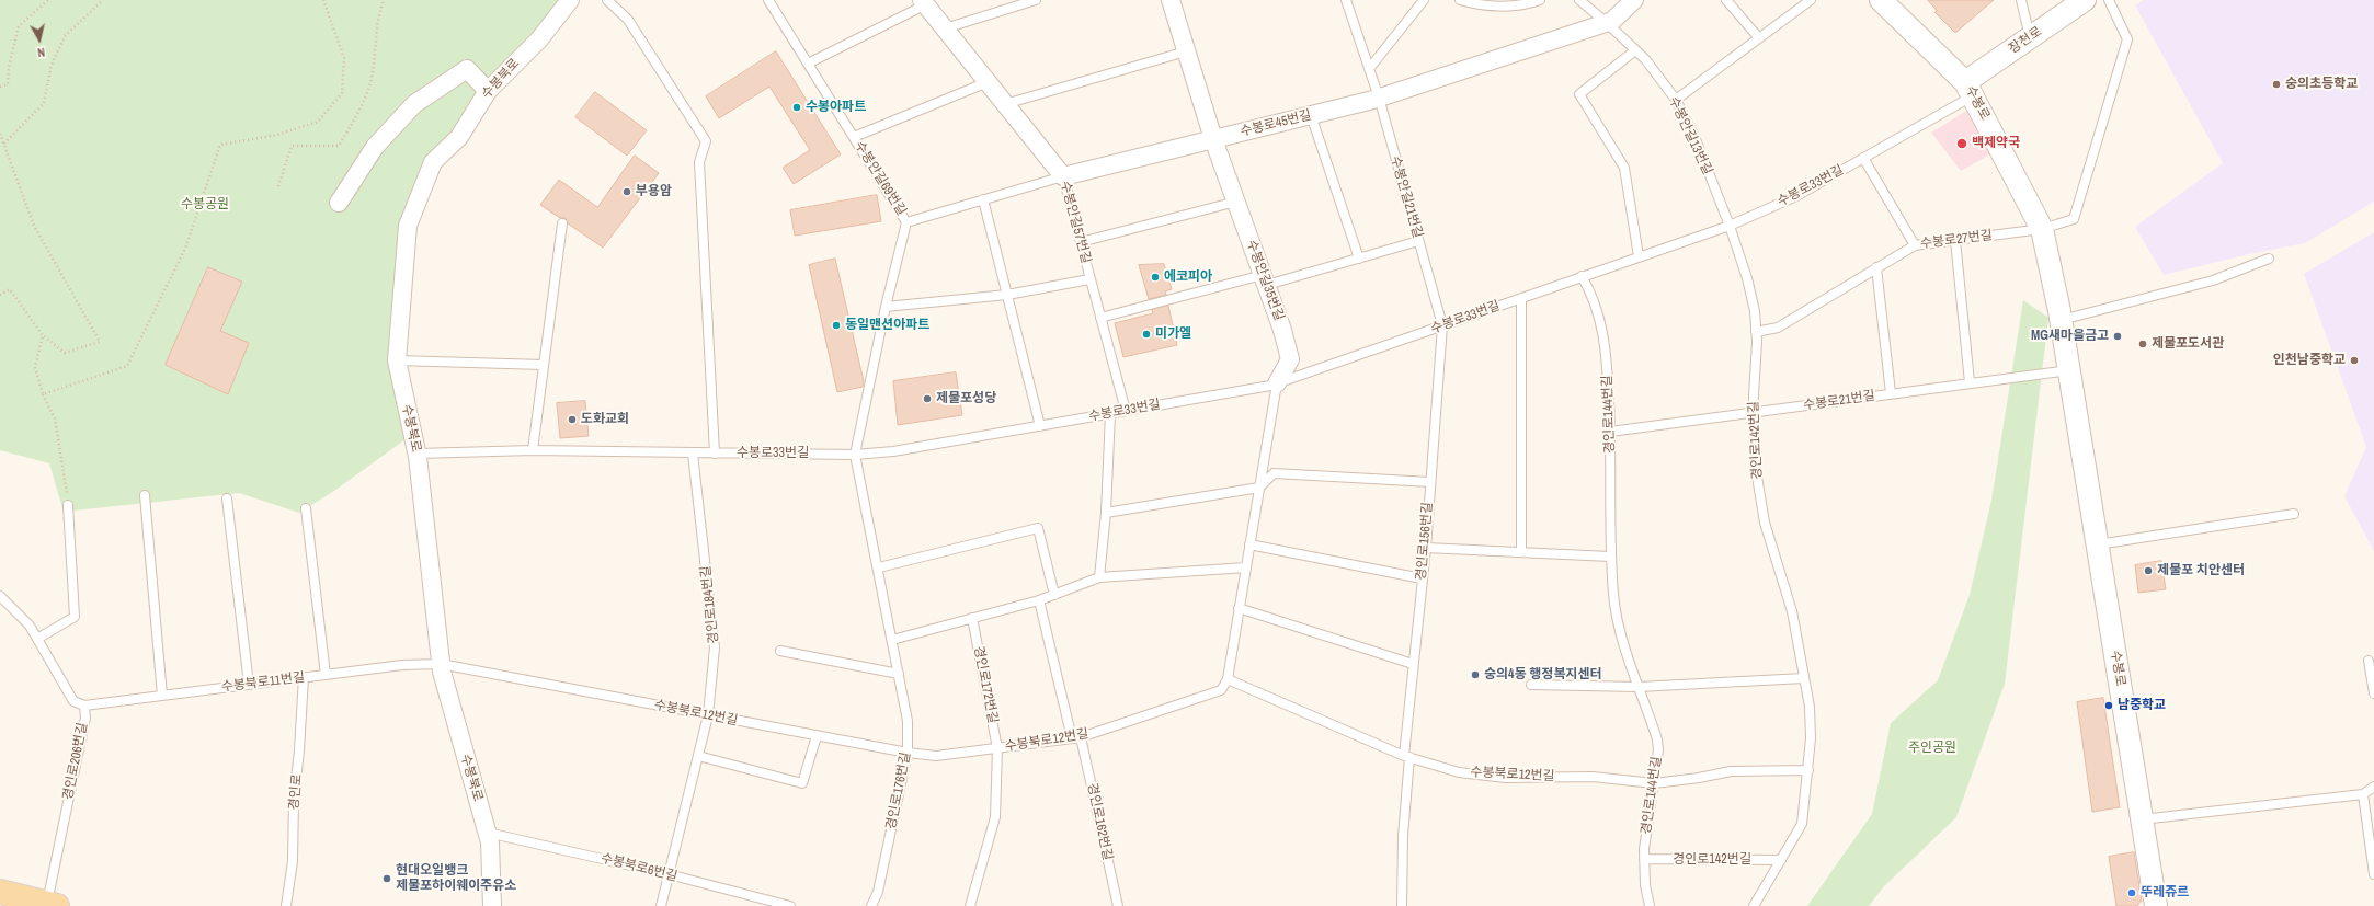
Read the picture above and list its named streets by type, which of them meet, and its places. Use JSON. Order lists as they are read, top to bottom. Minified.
{"streets":{"street":["장천로","수봉북로","수봉로","수봉로45번길","수봉안길57번길","수봉안길35번길"],"lane":["수봉안길13번길","수봉안길69번길","수봉로33번길","수봉안길21번길","수봉로27번길","수봉로21번길","경인로144번길","경인로142번길","경인로156번길","경인로184번길","수봉북로11번길","경인로172번길","수봉북로12번길","경인로206번길","경인로176번길","경인로","경인로162번길","수봉북로6번길"]},"crossings":[["장천로","수봉로"],["장천로","수봉로33번길"],["수봉북로","수봉로33번길"],["수봉북로","수봉북로11번길"],["수봉북로","수봉북로12번길"],["수봉북로","수봉북로6번길"],["수봉로","수봉로33번길"],["수봉로","수봉로27번길"],["수봉로","수봉로21번길"],["수봉로45번길","수봉안길13번길"],["수봉로45번길","수봉안길69번길"],["수봉로45번길","수봉안길21번길"],["수봉로45번길","수봉안길57번길"],["수봉로45번길","수봉안길35번길"],["수봉안길13번길","수봉로33번길"],["수봉안길13번길","경인로142번길"],["수봉안길69번길","수봉로33번길"],["수봉안길69번길","경인로176번길"],["수봉로33번길","수봉안길21번길"],["수봉로33번길","수봉안길57번길"],["수봉로33번길","수봉안길35번길"],["수봉로33번길","경인로144번길"],["수봉로33번길","경인로142번길"],["수봉로33번길","경인로156번길"],["수봉로33번길","경인로184번길"],["수봉로33번길","경인로176번길"],["수봉안길21번길","경인로156번길"],["수봉로27번길","경인로142번길"],["수봉안길35번길","수봉북로12번길"],["수봉로21번길","경인로144번길"],["수봉로21번길","경인로142번길"],["경인로144번길","경인로142번길"],["경인로144번길","수봉북로12번길"],["경인로156번길","수봉북로12번길"],["경인로184번길","수봉북로12번길"],["경인로184번길","수봉북로6번길"],["수봉북로11번길","수봉북로12번길"],["수봉북로11번길","경인로206번길"],["수봉북로11번길","경인로"],["경인로172번길","수봉북로12번길"],["수봉북로12번길","경인로176번길"],["수봉북로12번길","경인로162번길"]],"parks":["수봉공원","주인공원"],"places":["숭의초등학교","수봉아파트","백제약국","부용암","에코피아","동일맨션아파트","미가엘","MG새마을금고","제물포도서관","인천남중학교","제물포성당","도화교회","제물포 치안센터","숭의4동 행정복지센터","남중학교","현대오일뱅크 제물포하이웨이주유소","뚜레쥬르"],"north":"bottom"}
